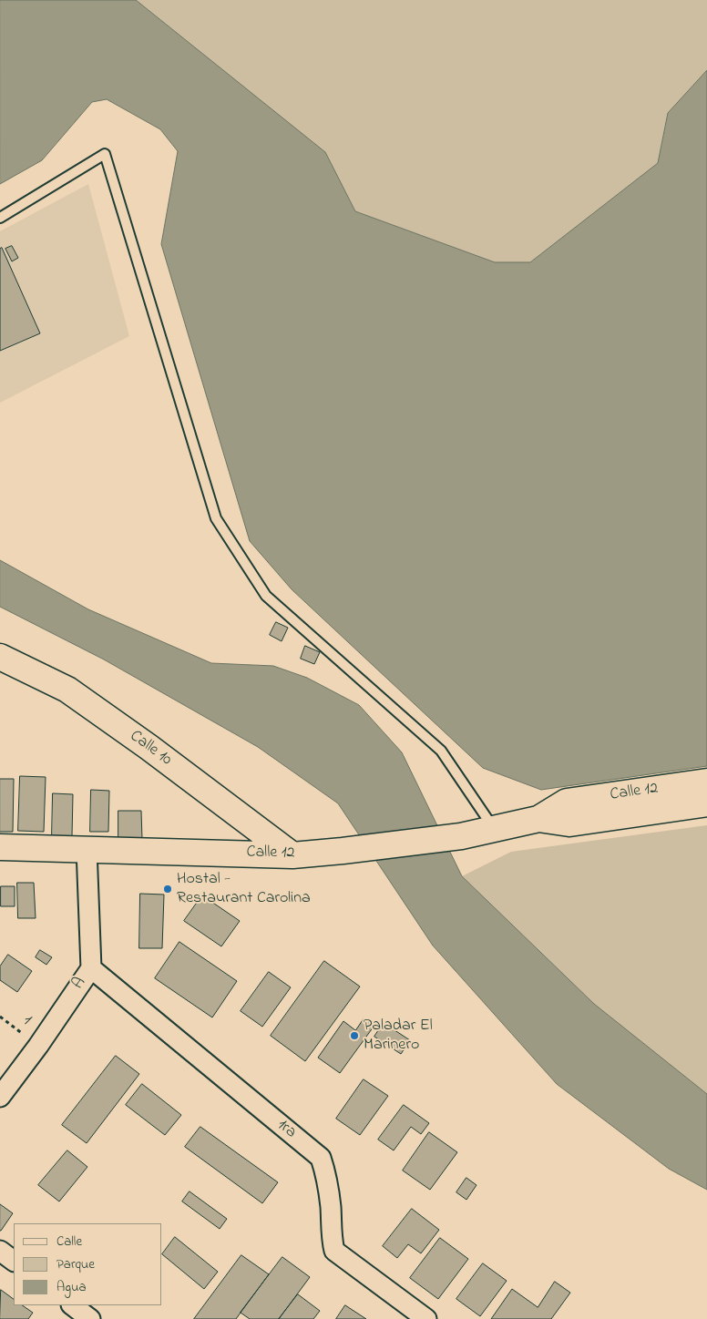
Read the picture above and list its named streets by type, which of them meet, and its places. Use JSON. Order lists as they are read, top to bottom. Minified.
{"streets":{"main road":["Calle 10","Calle 12"],"street":["A","1ra"],"path":["1"]},"crossings":[["Calle 10","Calle 12"],["Calle 12","A"],["A","1"],["A","1ra"]],"places":["Hostal - Restaurant Carolina","Paladar El Marinero"],"legend":["Calle","Parque","Agua"]}
